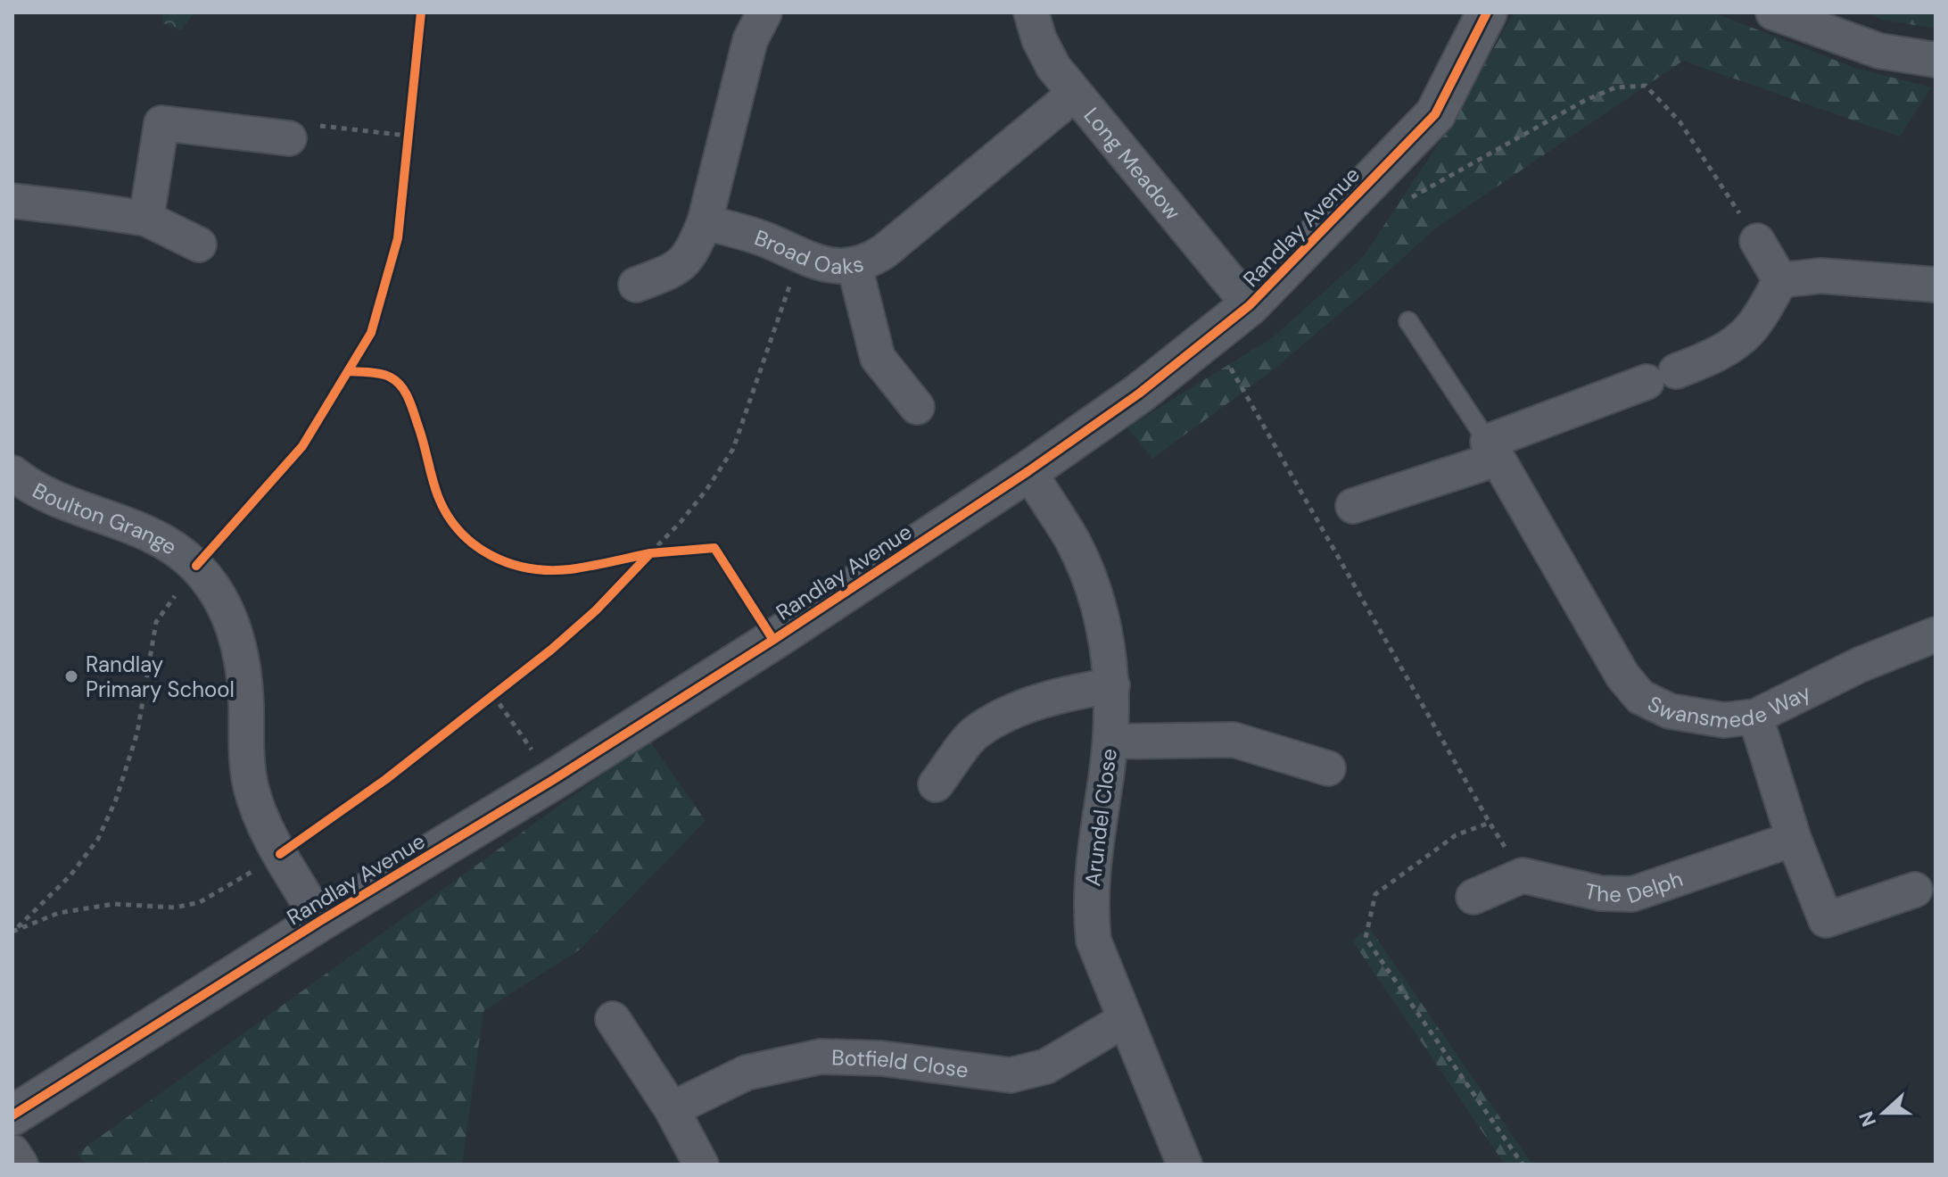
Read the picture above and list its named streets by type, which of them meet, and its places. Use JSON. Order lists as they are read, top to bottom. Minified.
{"streets":{"street":["Long Meadow","Randlay Avenue","Broad Oaks","Boulton Grange","Swansmede Way","Arundel Close","The Delph","Botfield Close"]},"crossings":[["Long Meadow","Randlay Avenue"],["Long Meadow","Broad Oaks"],["Randlay Avenue","Boulton Grange"],["Randlay Avenue","Arundel Close"],["Arundel Close","Botfield Close"]],"places":["Randlay Primary School"],"north":"left"}
